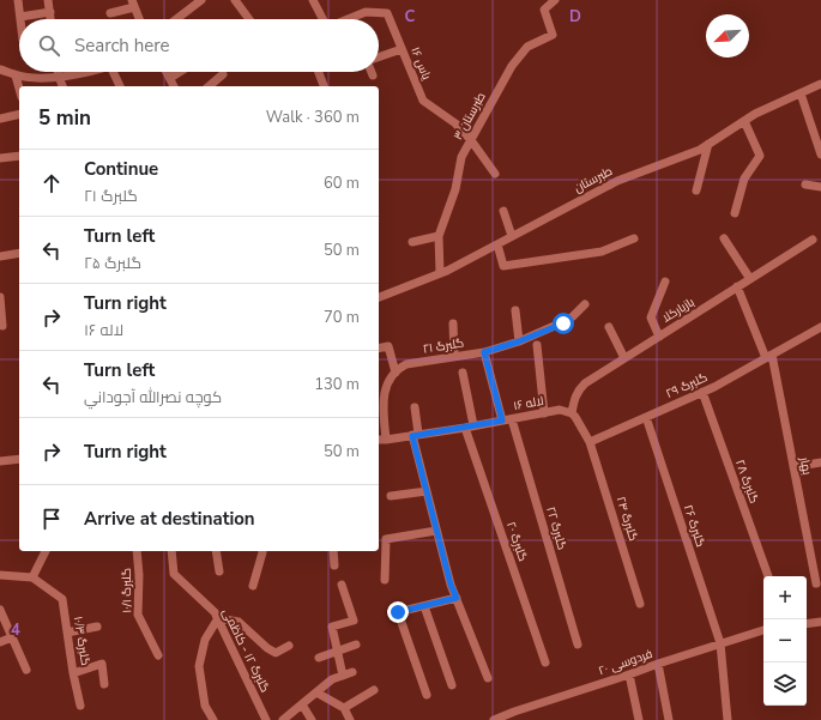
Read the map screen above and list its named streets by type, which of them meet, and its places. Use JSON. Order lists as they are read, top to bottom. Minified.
{"streets":{"street":["یاس ۱۶","طبرستان ۳","طبرستان","بازیارکلا","گلبرگ ۲۱","گلبرگ ۲۹","لاله ۱۶","بهار","گلبرگ ۲۸","گلبرگ ۲۴","گلبرگ ۲۶","گلبرگ ۲۲","گلبرگ ۲۰","گلبرگ ۱۰/۱","گلبرگ ۱۰/۳","گلبرگ ۱۲ - کاظمی","فردوسی ۲۰"]},"crossings":[["یاس ۱۶","طبرستان ۳"],["طبرستان ۳","طبرستان"],["بازیارکلا","لاله ۱۶"],["بازیارکلا","بهار"],["گلبرگ ۲۹","بهار"],["گلبرگ ۲۹","گلبرگ ۲۸"],["گلبرگ ۲۹","گلبرگ ۲۴"],["گلبرگ ۲۹","گلبرگ ۲۶"],["لاله ۱۶","گلبرگ ۲۲"],["لاله ۱۶","گلبرگ ۲۰"],["گلبرگ ۲۶","فردوسی ۲۰"]],"north":"bottom left","page":{"search":"Search here","heading":["5 min","Walk · 360 m"],"list":[["Continue","گلبرگ ۲۱","60 m"],["Turn left","گلبرگ ۲۵","50 m"],["Turn right","لاله ۱۶","70 m"],["Turn left","كوچه نصرالله آجوداني","130 m"],["Turn right","50 m"],"Arrive at destination"],"map_buttons":["+","−"]},"grid":{"columns":["C","D"],"rows":["4"]}}
